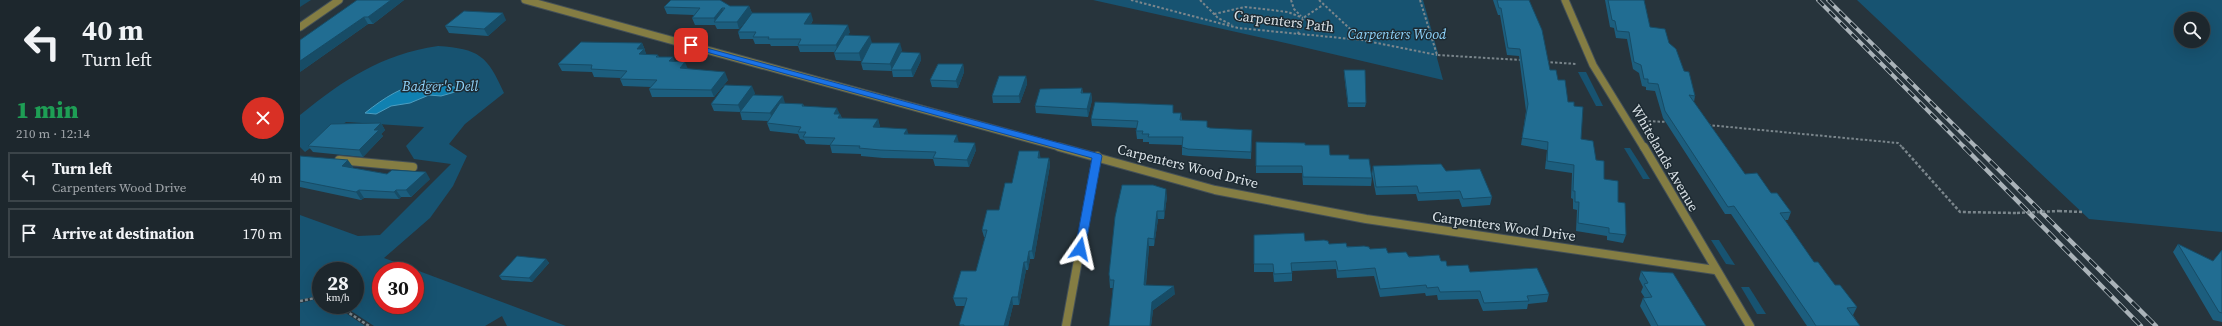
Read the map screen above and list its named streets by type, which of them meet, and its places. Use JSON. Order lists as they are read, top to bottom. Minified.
{"streets":{"street":["Whitelands Avenue","Carpenters Wood Drive"],"path":["Carpenters Path"]},"crossings":[["Whitelands Avenue","Carpenters Wood Drive"]],"parks":["Carpenters Wood","Badger's Dell"],"page":{"turn":["40 m","Turn left"],"heading":["1 min","210 m · 12:14"],"list":[{"name":"Turn left","note":"Carpenters Wood Drive","value":"40 m"},{"name":"Arrive at destination","value":"170 m"}],"speed":"28 km/h","limit":"30"}}
